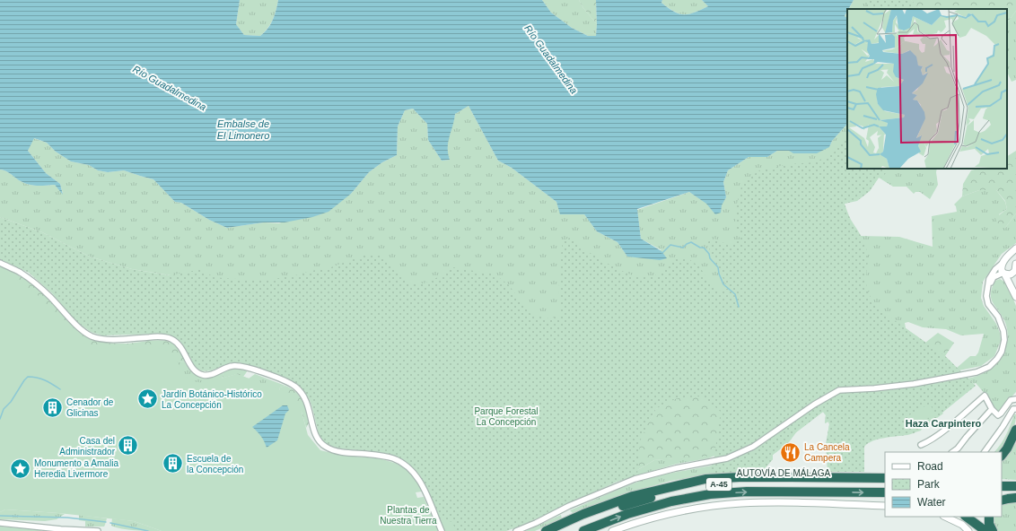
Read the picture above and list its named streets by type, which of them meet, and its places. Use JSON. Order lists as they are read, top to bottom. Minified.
{"streets":{"highway":["AUTOVÍA DE MÁLAGA","A-45"]},"districts":["Haza Carpintero"],"water":["Río Guadalmedina","Embalse de El Limonero"],"parks":["Parque Forestal La Concepción","Plantas de Nuestra Tierra"],"places":{"place":["Jardín Botánico-Histórico La Concepción","Monumento a Amalia Heredia Livermore"],"building":["Cenador de Glicinas","Casa del Administrador","Escuela de la Concepción"],"restaurant":["La Cancela Campera"]},"legend":["Road","Park","Water"]}
